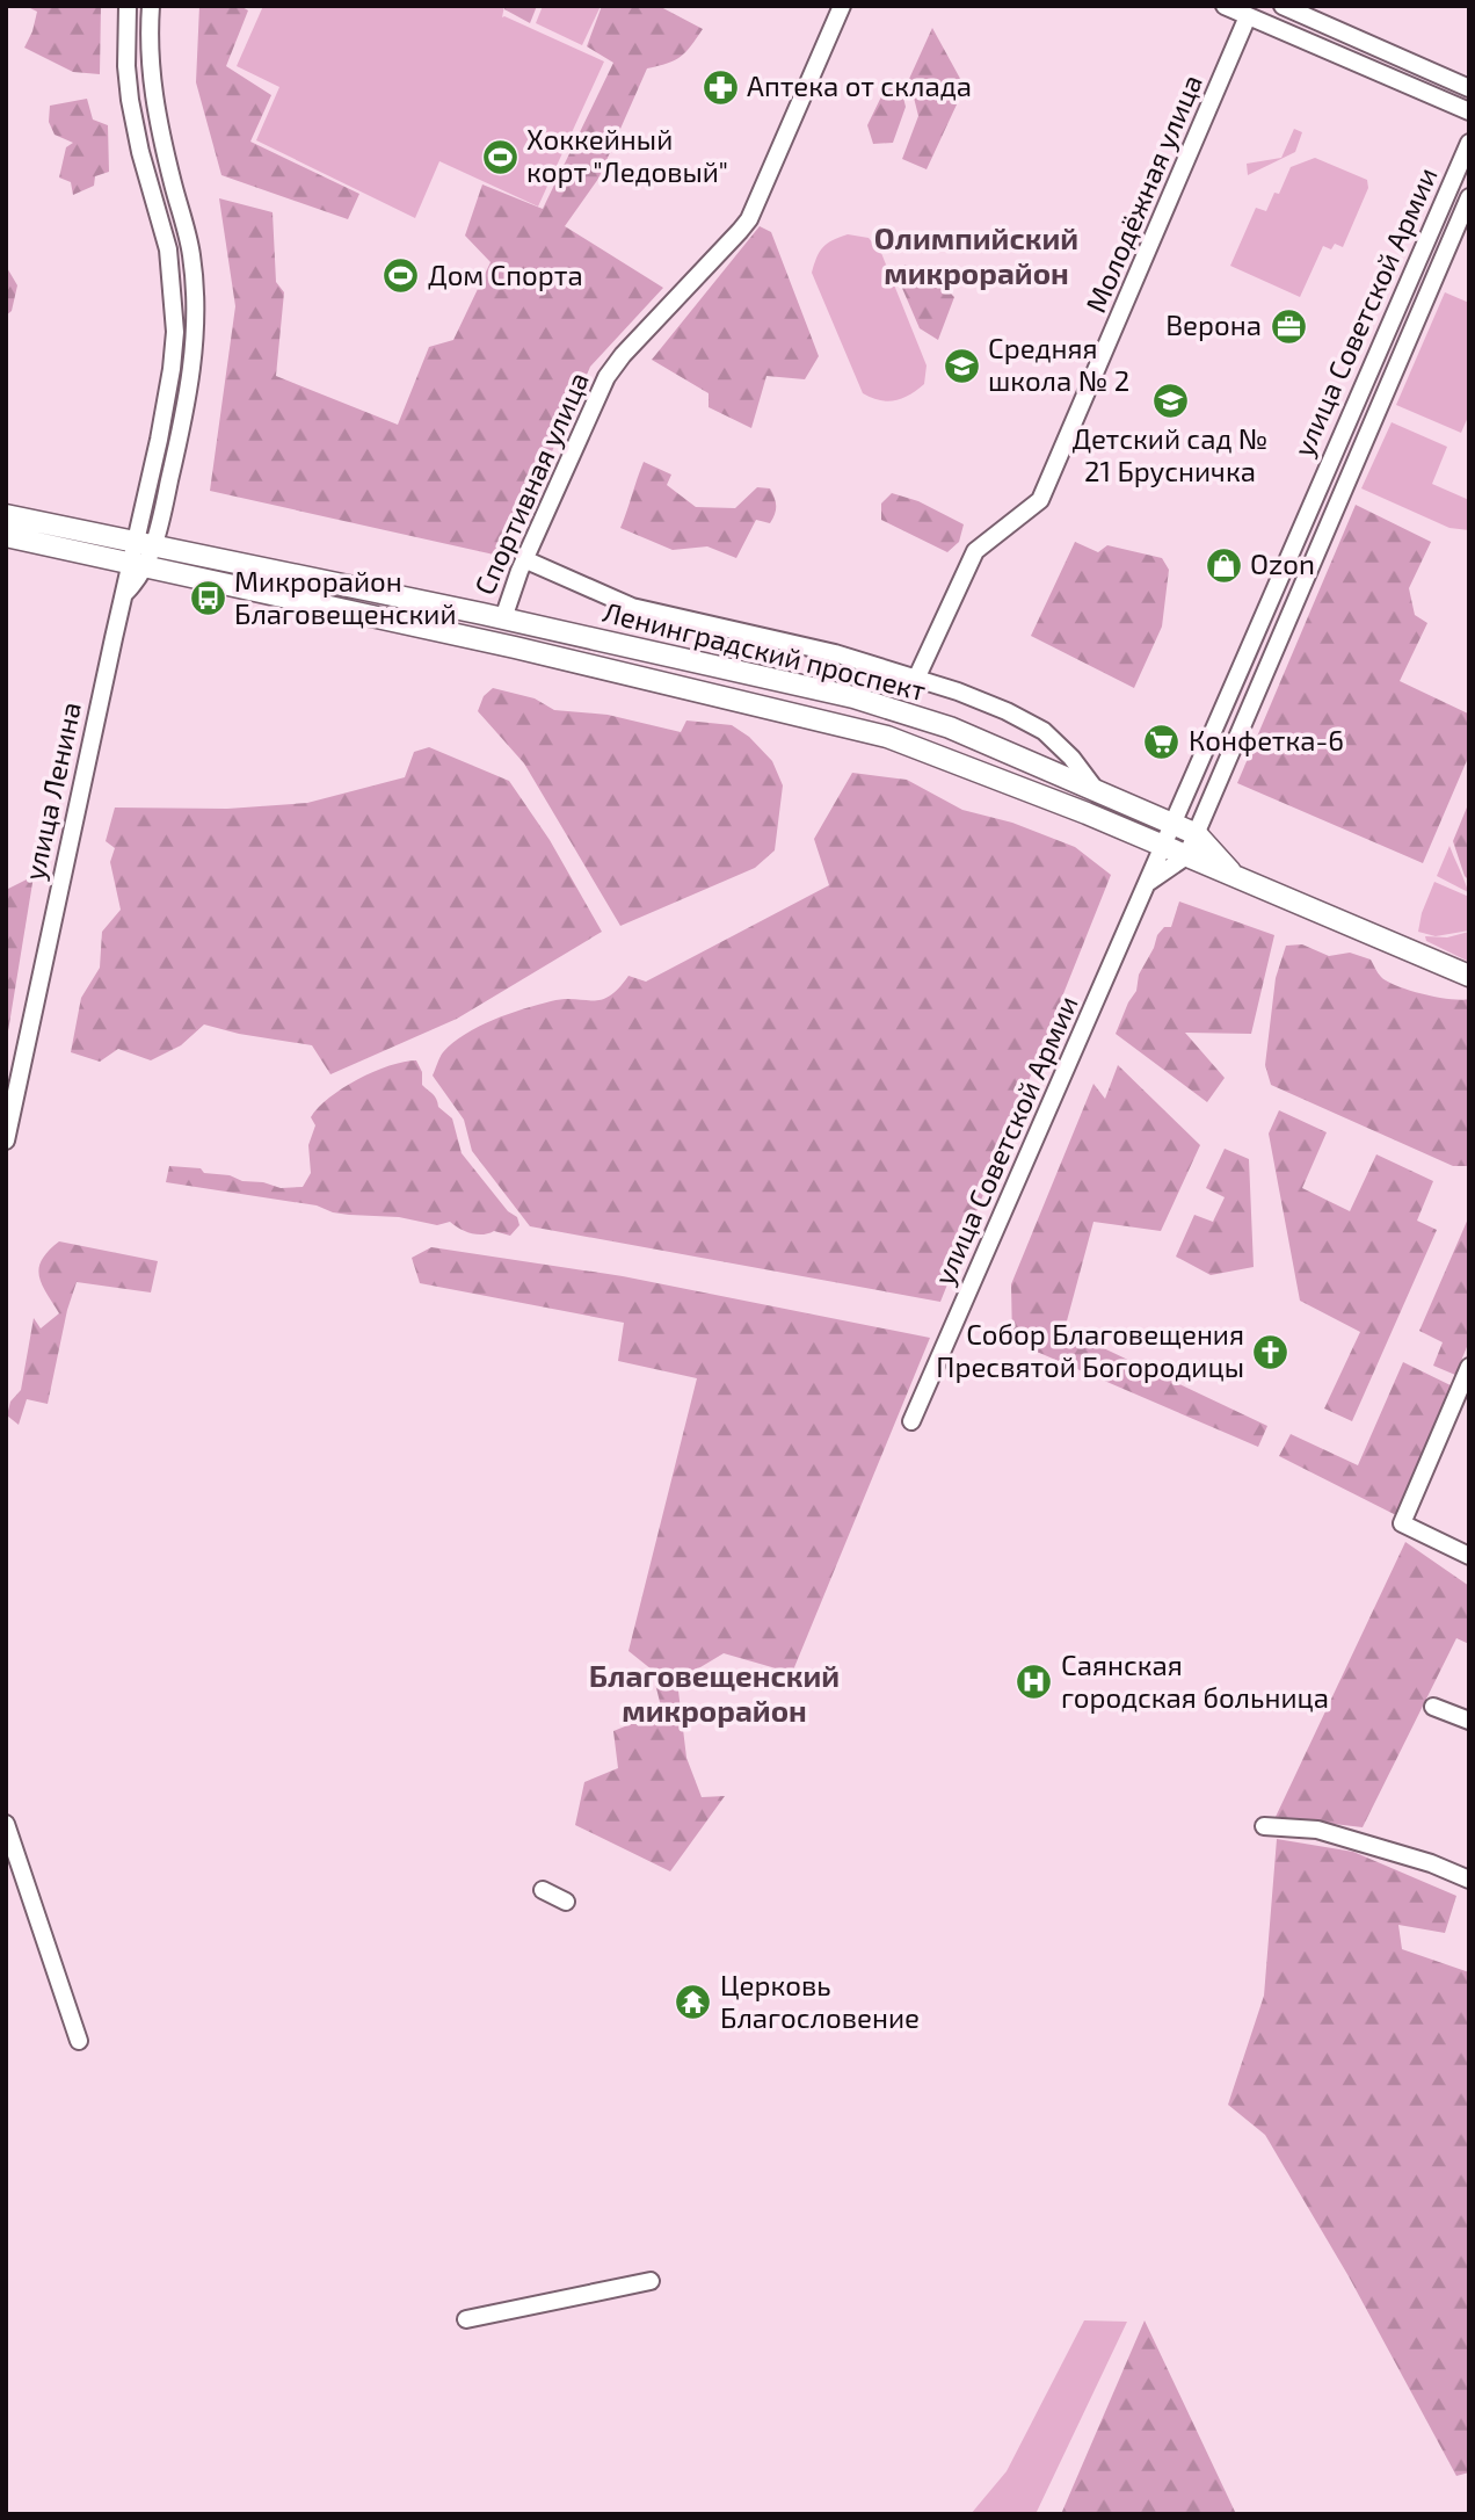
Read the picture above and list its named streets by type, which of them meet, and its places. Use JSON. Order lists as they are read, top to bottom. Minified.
{"streets":{"main road":["Ленинградский проспект"],"street":["Молодёжная улица","улица Советской Армии","Спортивная улица","улица Ленина"]},"crossings":[["улица Советской Армии","Ленинградский проспект"],["Спортивная улица","Ленинградский проспект"],["Ленинградский проспект","улица Ленина"]],"districts":["Олимпийский микрорайон","Благовещенский микрорайон"],"places":{"pharmacy":["Аптека от склада"],"sports":["Хоккейный корт \"Ледовый\"","Дом Спорта"],"office":["Верона"],"school or university":["Средняя школа № 2","Детский сад № 21 Брусничка"],"shop":["Ozon"],"bus stop":["Микрорайон Благовещенский"],"supermarket":["Конфетка-6"],"church":["Собор Благовещения Пресвятой Богородицы"],"hospital":["Саянская городская больница"],"temple":["Церковь Благословение"]}}
